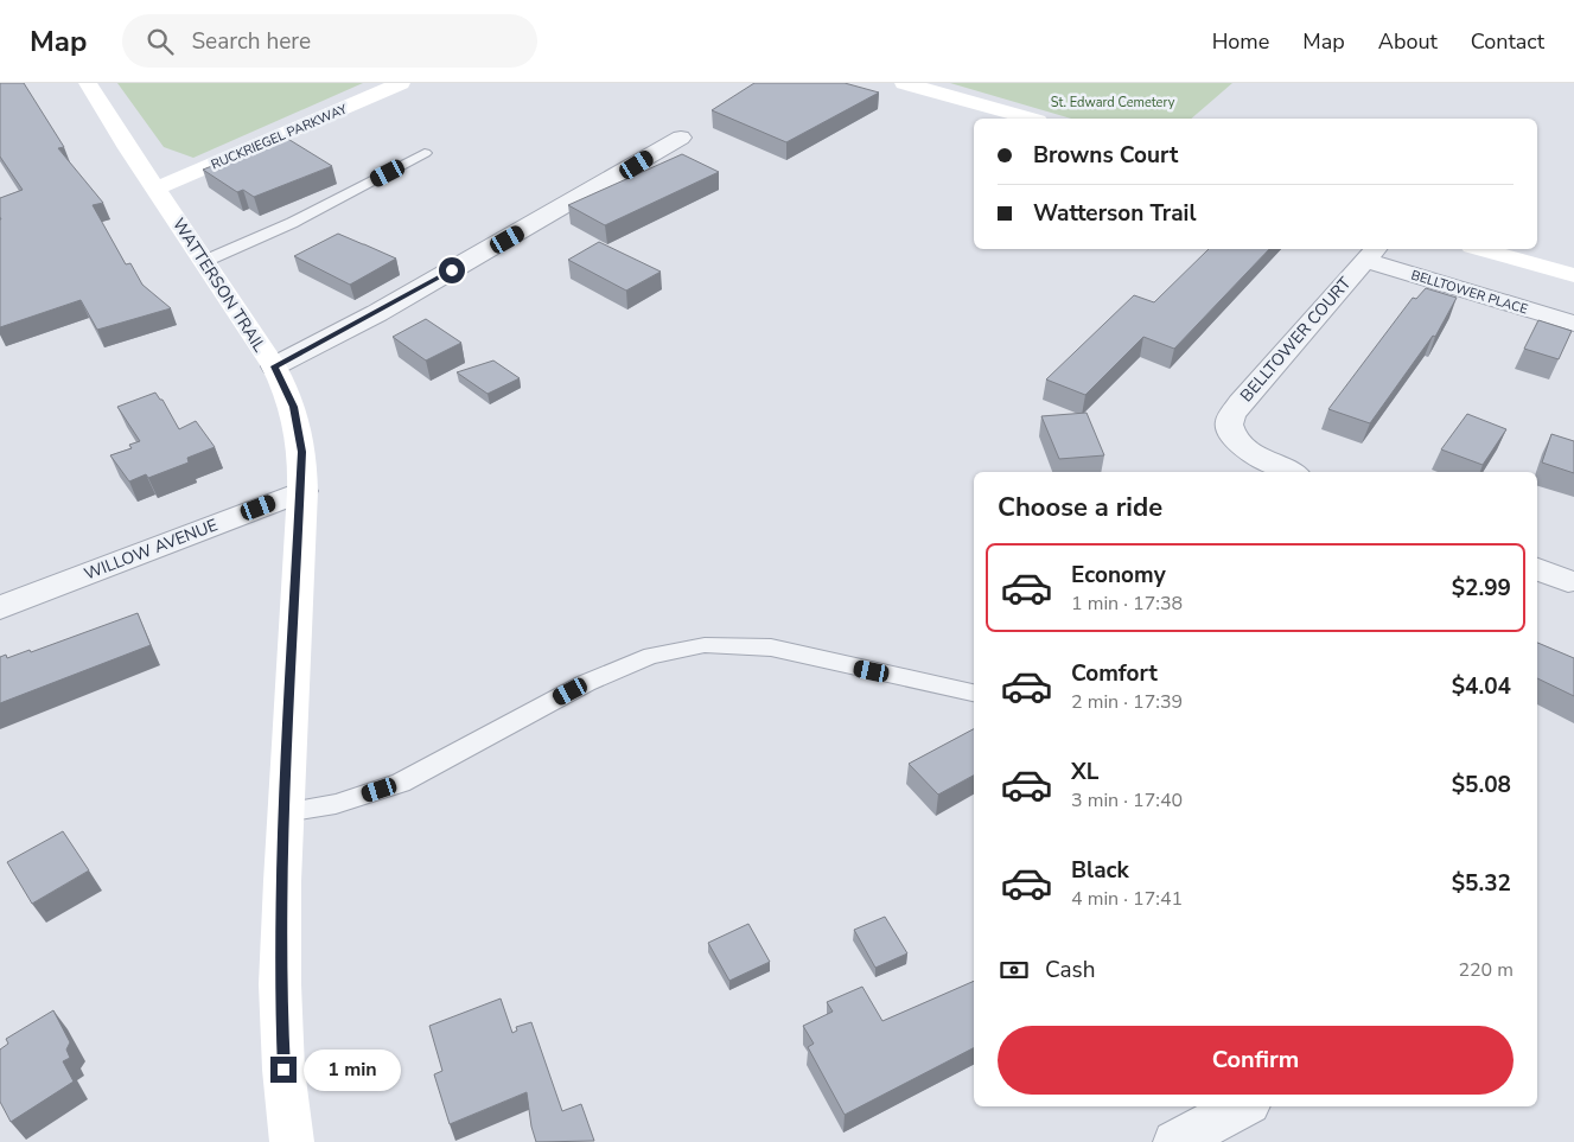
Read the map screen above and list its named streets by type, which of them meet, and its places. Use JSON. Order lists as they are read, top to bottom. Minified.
{"streets":{"main road":["RUCKRIEGEL PARKWAY","WATTERSON TRAIL"],"street":["BELLTOWER PLACE","BELLTOWER COURT","WILLOW AVENUE"]},"crossings":[["RUCKRIEGEL PARKWAY","WATTERSON TRAIL"],["WATTERSON TRAIL","WILLOW AVENUE"],["BELLTOWER PLACE","BELLTOWER COURT"]],"parks":["St. Edward Cemetery"],"page":{"header":"Map","search":"Search here","nav":["Home","Map","About","Contact"],"banner":["Browns Court","Watterson Trail"],"heading":"Choose a ride","list":[{"name":"Economy","note":"1 min · 17:38","value":"$2.99"},{"name":"Comfort","note":"2 min · 17:39","value":"$4.04"},{"name":"XL","note":"3 min · 17:40","value":"$5.08"},{"name":"Black","note":"4 min · 17:41","value":"$5.32"}],"pay":["Cash","220 m"],"buttons":"Confirm","bubble":"1 min"}}
